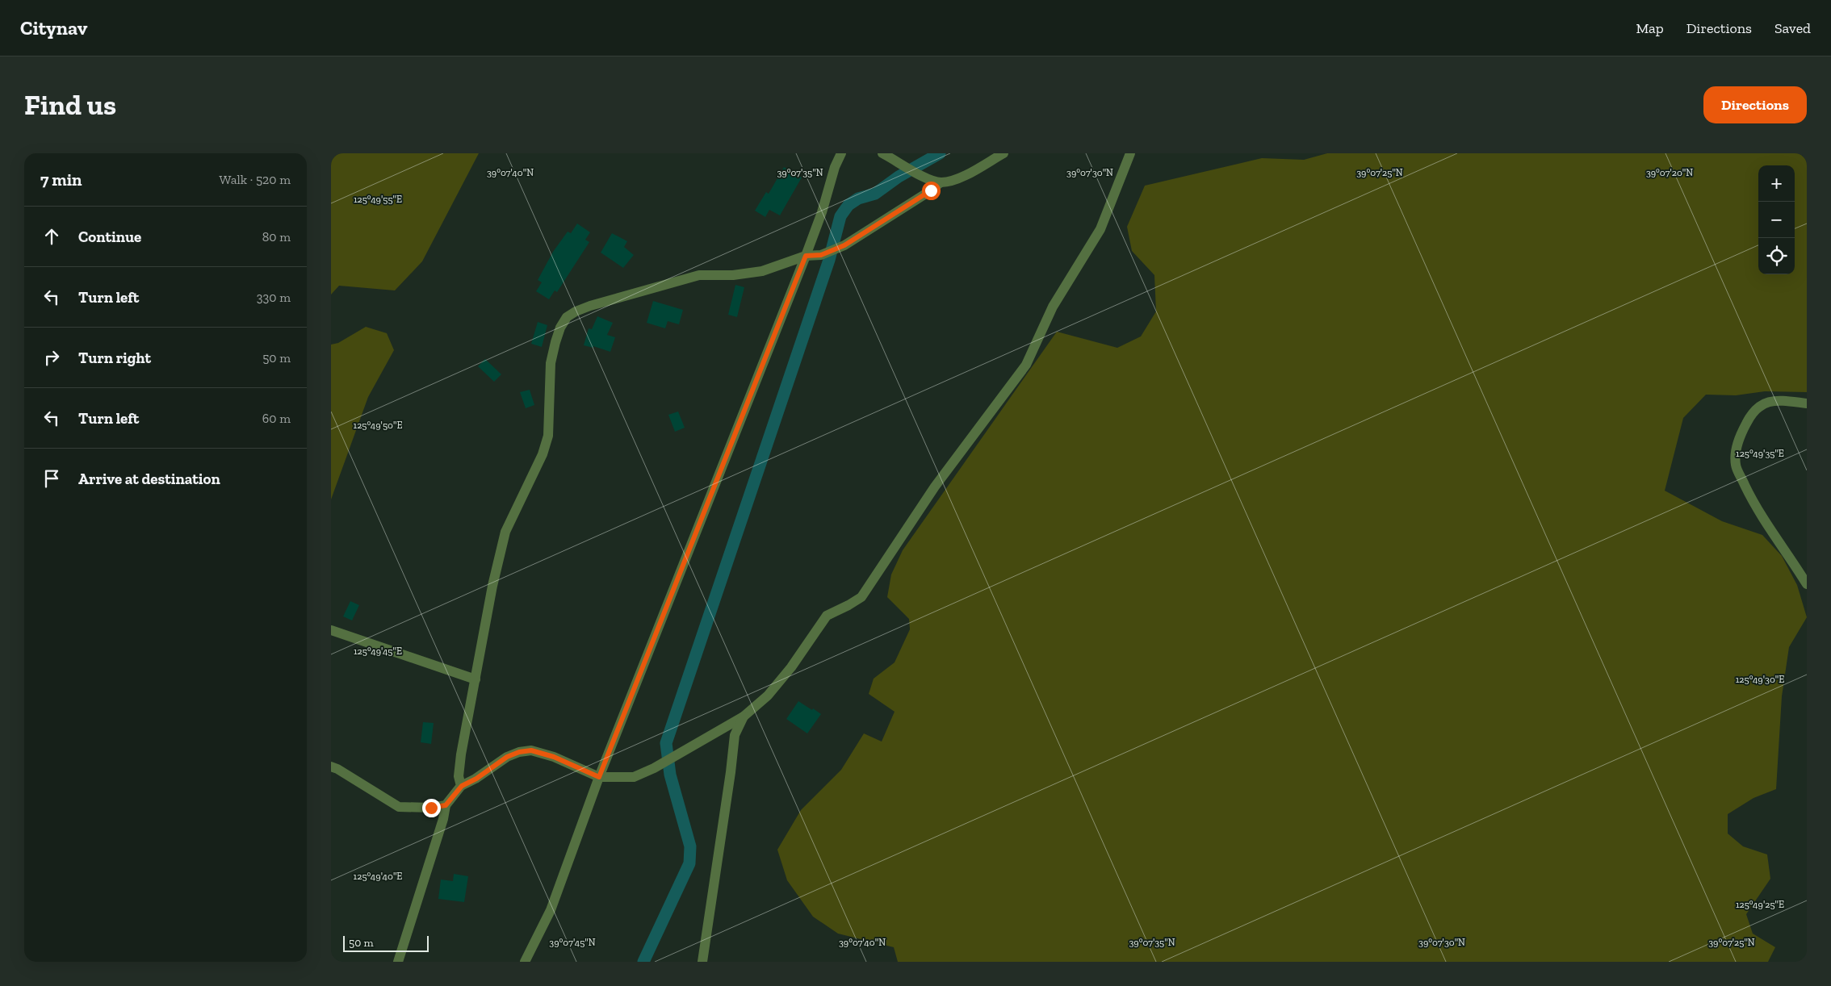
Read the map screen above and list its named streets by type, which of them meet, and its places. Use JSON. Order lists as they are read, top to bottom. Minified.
{"scale_bar":"50 m","page":{"header":"Citynav","nav":["Map","Directions","Saved"],"buttons":"Directions","title":"Find us","heading":["7 min","Walk · 520 m"],"map_buttons":["+","−"],"list":[["Continue","80 m"],["Turn left","330 m"],["Turn right","50 m"],["Turn left","60 m"],"Arrive at destination"],"scale":"50 m"},"coordinates":["39°07'35\"N","39°07'30\"N","39°07'25\"N","39°07'20\"N","39°07'40\"N","125°49'55\"E","125°49'50\"E","125°49'35\"E","125°49'45\"E","125°49'30\"E","125°49'40\"E","125°49'25\"E","39°07'45\"N"]}
